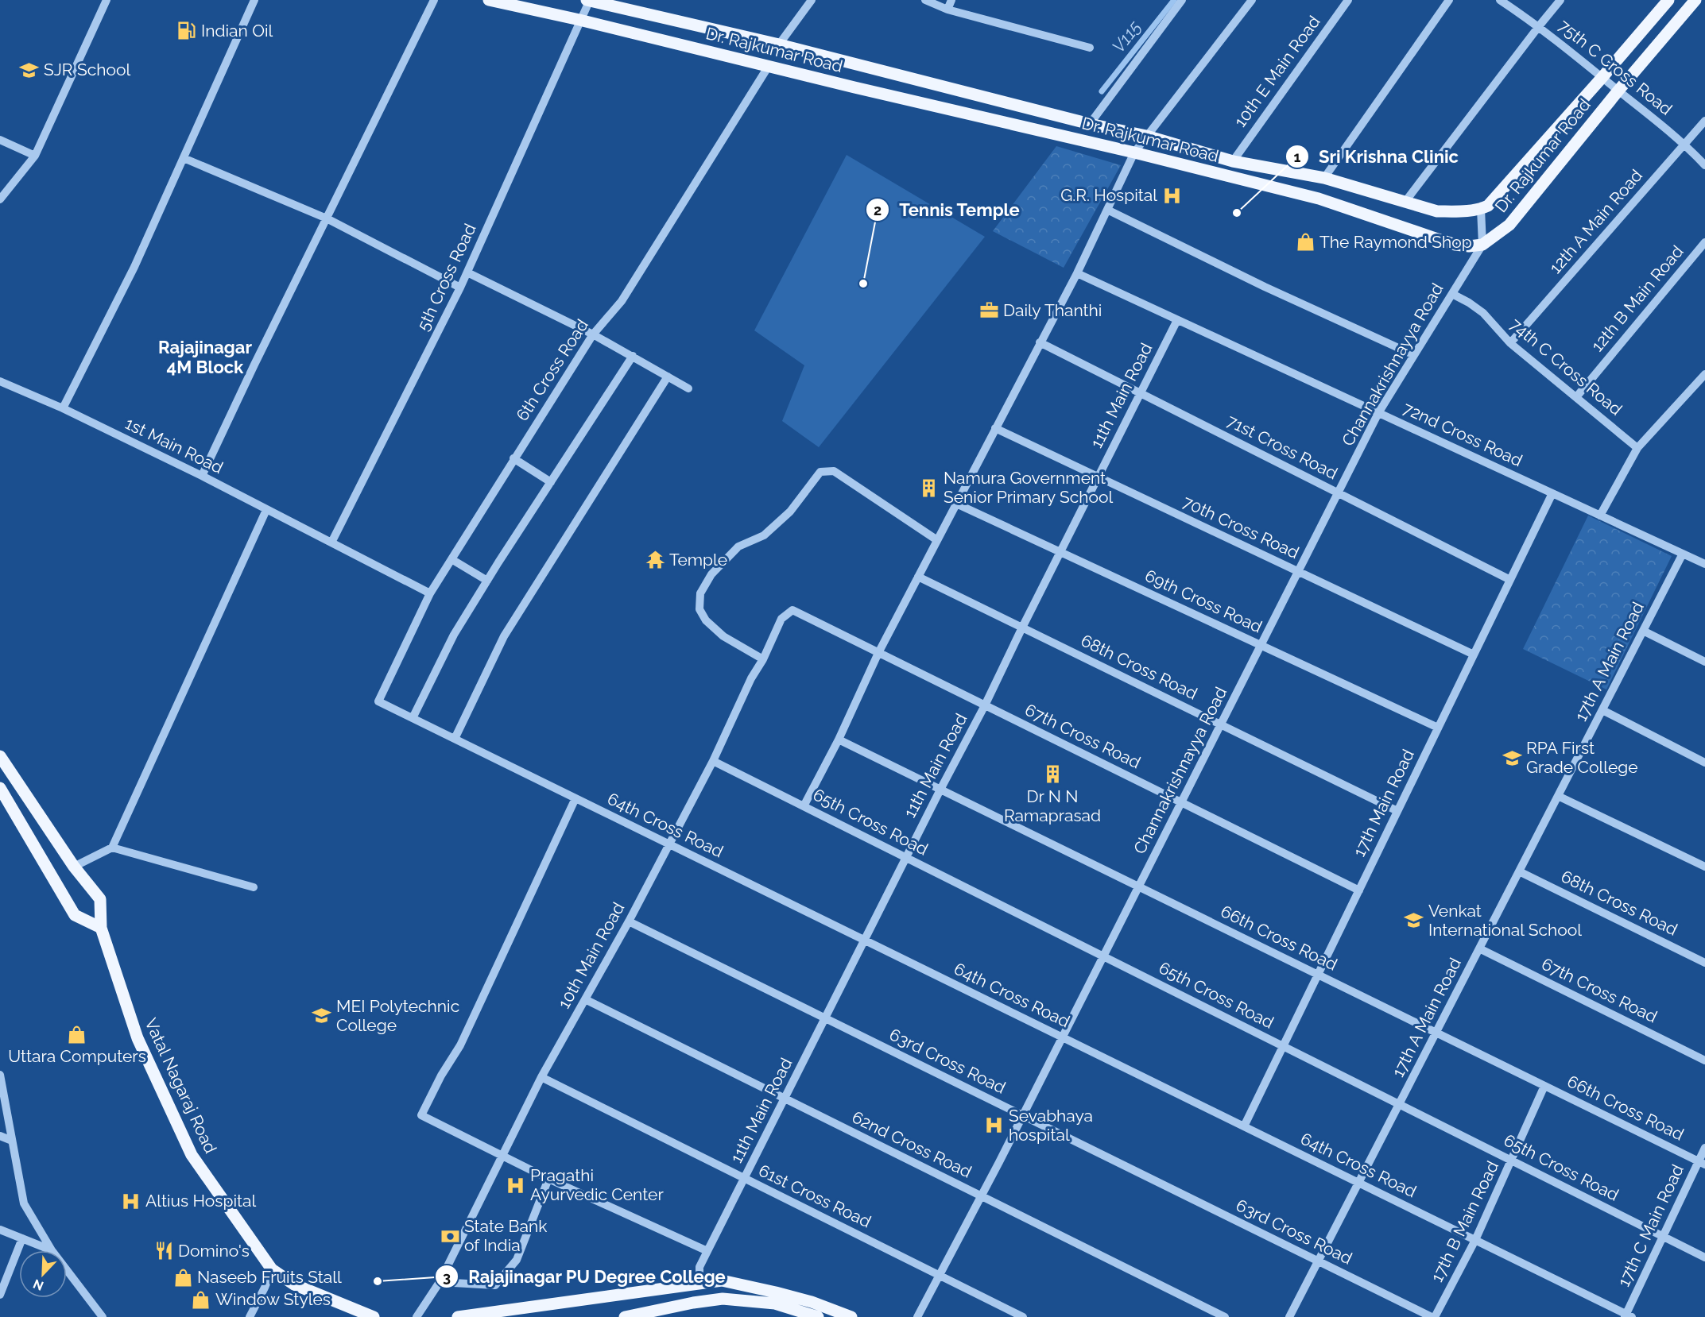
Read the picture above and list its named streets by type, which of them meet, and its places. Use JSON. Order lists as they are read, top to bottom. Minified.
{"streets":{"main road":["Dr. Rajkumar Road","Vatal Nagaraj Road"],"street":["75th C Cross Road","10th E Main Road","12th A Main Road","5th Cross Road","12th B Main Road","Channakrishnayya Road","74th C Cross Road","6th Cross Road","11th Main Road","72nd Cross Road","1st Main Road","71st Cross Road","70th Cross Road","69th Cross Road","17th A Main Road","68th Cross Road","67th Cross Road","17th Main Road","65th Cross Road","64th Cross Road","66th Cross Road","10th Main Road","63rd Cross Road","62nd Cross Road","61st Cross Road","17th B Main Road","17th C Main Road"]},"crossings":[["Dr. Rajkumar Road","75th C Cross Road"],["Dr. Rajkumar Road","10th E Main Road"],["Dr. Rajkumar Road","5th Cross Road"],["Dr. Rajkumar Road","Channakrishnayya Road"],["Dr. Rajkumar Road","6th Cross Road"],["75th C Cross Road","12th A Main Road"],["12th A Main Road","74th C Cross Road"],["5th Cross Road","1st Main Road"],["12th B Main Road","74th C Cross Road"],["Channakrishnayya Road","74th C Cross Road"],["Channakrishnayya Road","72nd Cross Road"],["Channakrishnayya Road","71st Cross Road"],["Channakrishnayya Road","70th Cross Road"],["Channakrishnayya Road","69th Cross Road"],["Channakrishnayya Road","68th Cross Road"],["Channakrishnayya Road","67th Cross Road"],["Channakrishnayya Road","65th Cross Road"],["Channakrishnayya Road","64th Cross Road"],["Channakrishnayya Road","66th Cross Road"],["Channakrishnayya Road","63rd Cross Road"],["Channakrishnayya Road","62nd Cross Road"],["Channakrishnayya Road","61st Cross Road"],["6th Cross Road","1st Main Road"],["6th Cross Road","64th Cross Road"],["11th Main Road","72nd Cross Road"],["11th Main Road","71st Cross Road"],["11th Main Road","70th Cross Road"],["11th Main Road","69th Cross Road"],["11th Main Road","68th Cross Road"],["11th Main Road","67th Cross Road"],["11th Main Road","65th Cross Road"],["11th Main Road","64th Cross Road"],["11th Main Road","66th Cross Road"],["11th Main Road","63rd Cross Road"],["11th Main Road","62nd Cross Road"],["11th Main Road","61st Cross Road"],["72nd Cross Road","17th A Main Road"],["72nd Cross Road","17th Main Road"],["71st Cross Road","17th Main Road"],["70th Cross Road","17th Main Road"],["69th Cross Road","17th Main Road"],["17th A Main Road","68th Cross Road"],["17th A Main Road","67th Cross Road"],["17th A Main Road","65th Cross Road"],["17th A Main Road","64th Cross Road"],["17th A Main Road","66th Cross Road"],["17th A Main Road","63rd Cross Road"],["68th Cross Road","17th Main Road"],["67th Cross Road","17th Main Road"],["67th Cross Road","10th Main Road"],["17th Main Road","65th Cross Road"],["17th Main Road","64th Cross Road"],["17th Main Road","66th Cross Road"],["65th Cross Road","10th Main Road"],["65th Cross Road","17th B Main Road"],["65th Cross Road","17th C Main Road"],["64th Cross Road","10th Main Road"],["64th Cross Road","17th B Main Road"],["64th Cross Road","17th C Main Road"],["66th Cross Road","17th B Main Road"],["66th Cross Road","17th C Main Road"],["10th Main Road","63rd Cross Road"],["10th Main Road","62nd Cross Road"],["10th Main Road","61st Cross Road"],["63rd Cross Road","17th B Main Road"]],"districts":["Rajajinagar 4M Block"],"water":["V115"],"places":{"fuel station":["Indian Oil"],"school or university":["SJR School","RPA First Grade College","Venkat International School","MEI Polytechnic College"],"hospital":["G.R. Hospital","Sevabhaya hospital","Pragathi Ayurvedic Center","Altius Hospital"],"other":["Sri Krishna Clinic","Tennis Temple","Rajajinagar PU Degree College"],"shop":["The Raymond Shop","Uttara Computers","Naseeb Fruits Stall","Window Styles"],"office":["Daily Thanthi"],"building":["Namura Government Senior Primary School","Dr N N Ramaprasad"],"temple":["Temple"],"bank":["State Bank of India"],"restaurant":["Domino's"]},"north":"bottom left"}
